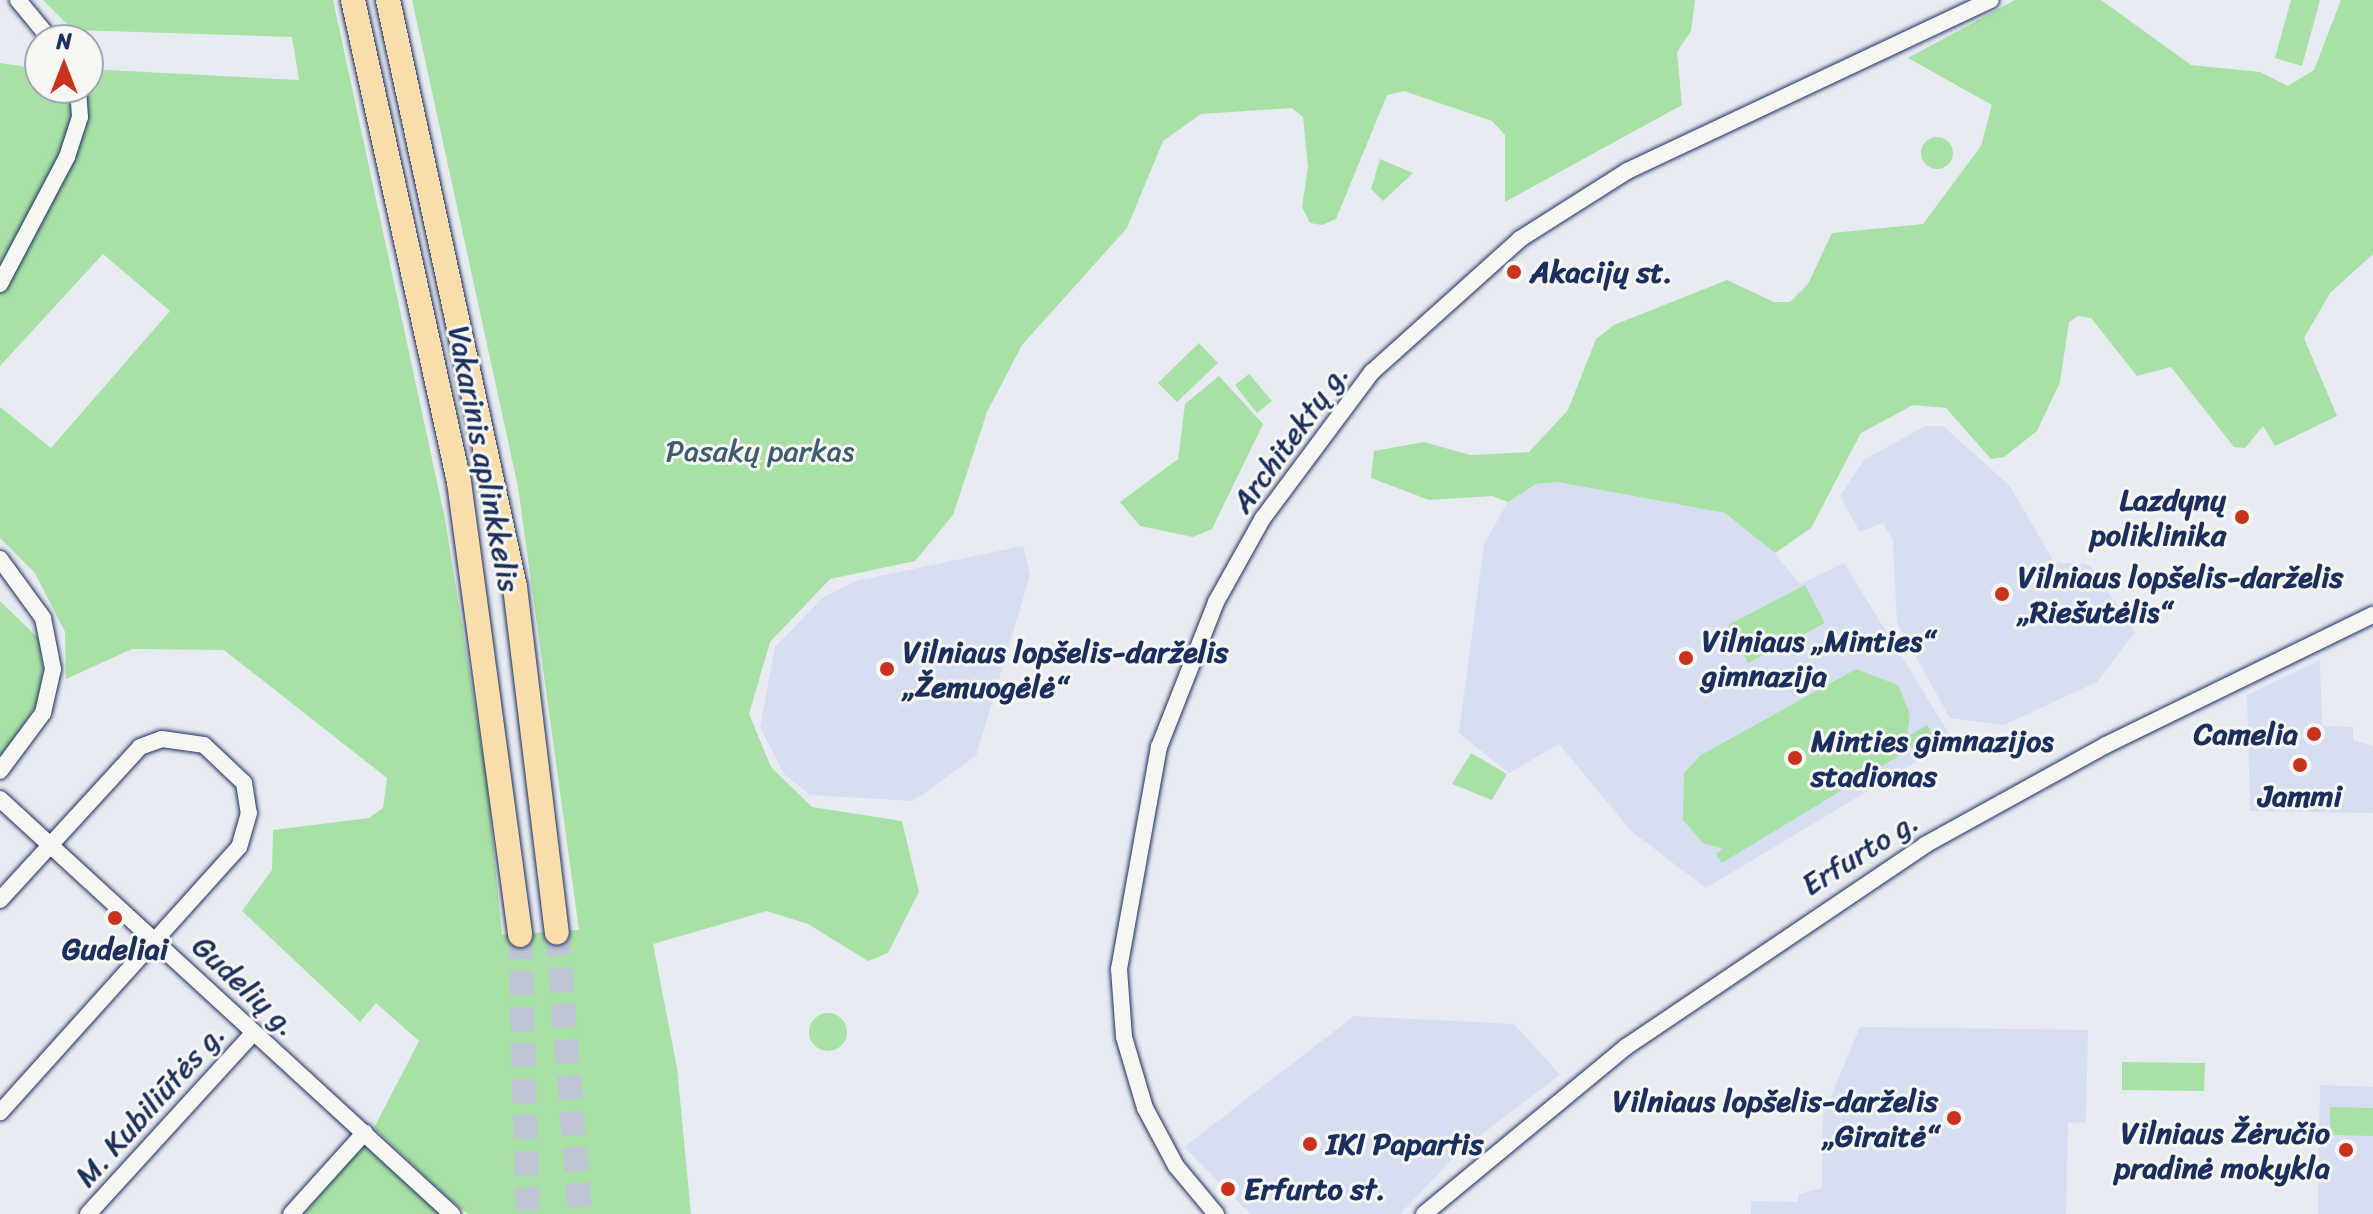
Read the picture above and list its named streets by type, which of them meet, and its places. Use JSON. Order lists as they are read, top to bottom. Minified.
{"streets":{"highway":["Vakarinis aplinkkelis"],"street":["Architektų g.","Erfurto g.","Gudelių g.","M. Kubiliūtės g."]},"crossings":[["Gudelių g.","M. Kubiliūtės g."]],"parks":["Pasakų parkas"],"places":["Akacijų st.","Lazdynų poliklinika","Vilniaus lopšelis-darželis „Riešutėlis“","Vilniaus „Minties“ gimnazija","Vilniaus lopšelis-darželis „Žemuogėlė“","Camelia","Minties gimnazijos stadionas","Jammi","Gudeliai","Vilniaus lopšelis-darželis „Giraitė“","IKI Papartis","Vilniaus Žėručio pradinė mokykla","Erfurto st."],"north":"top"}
